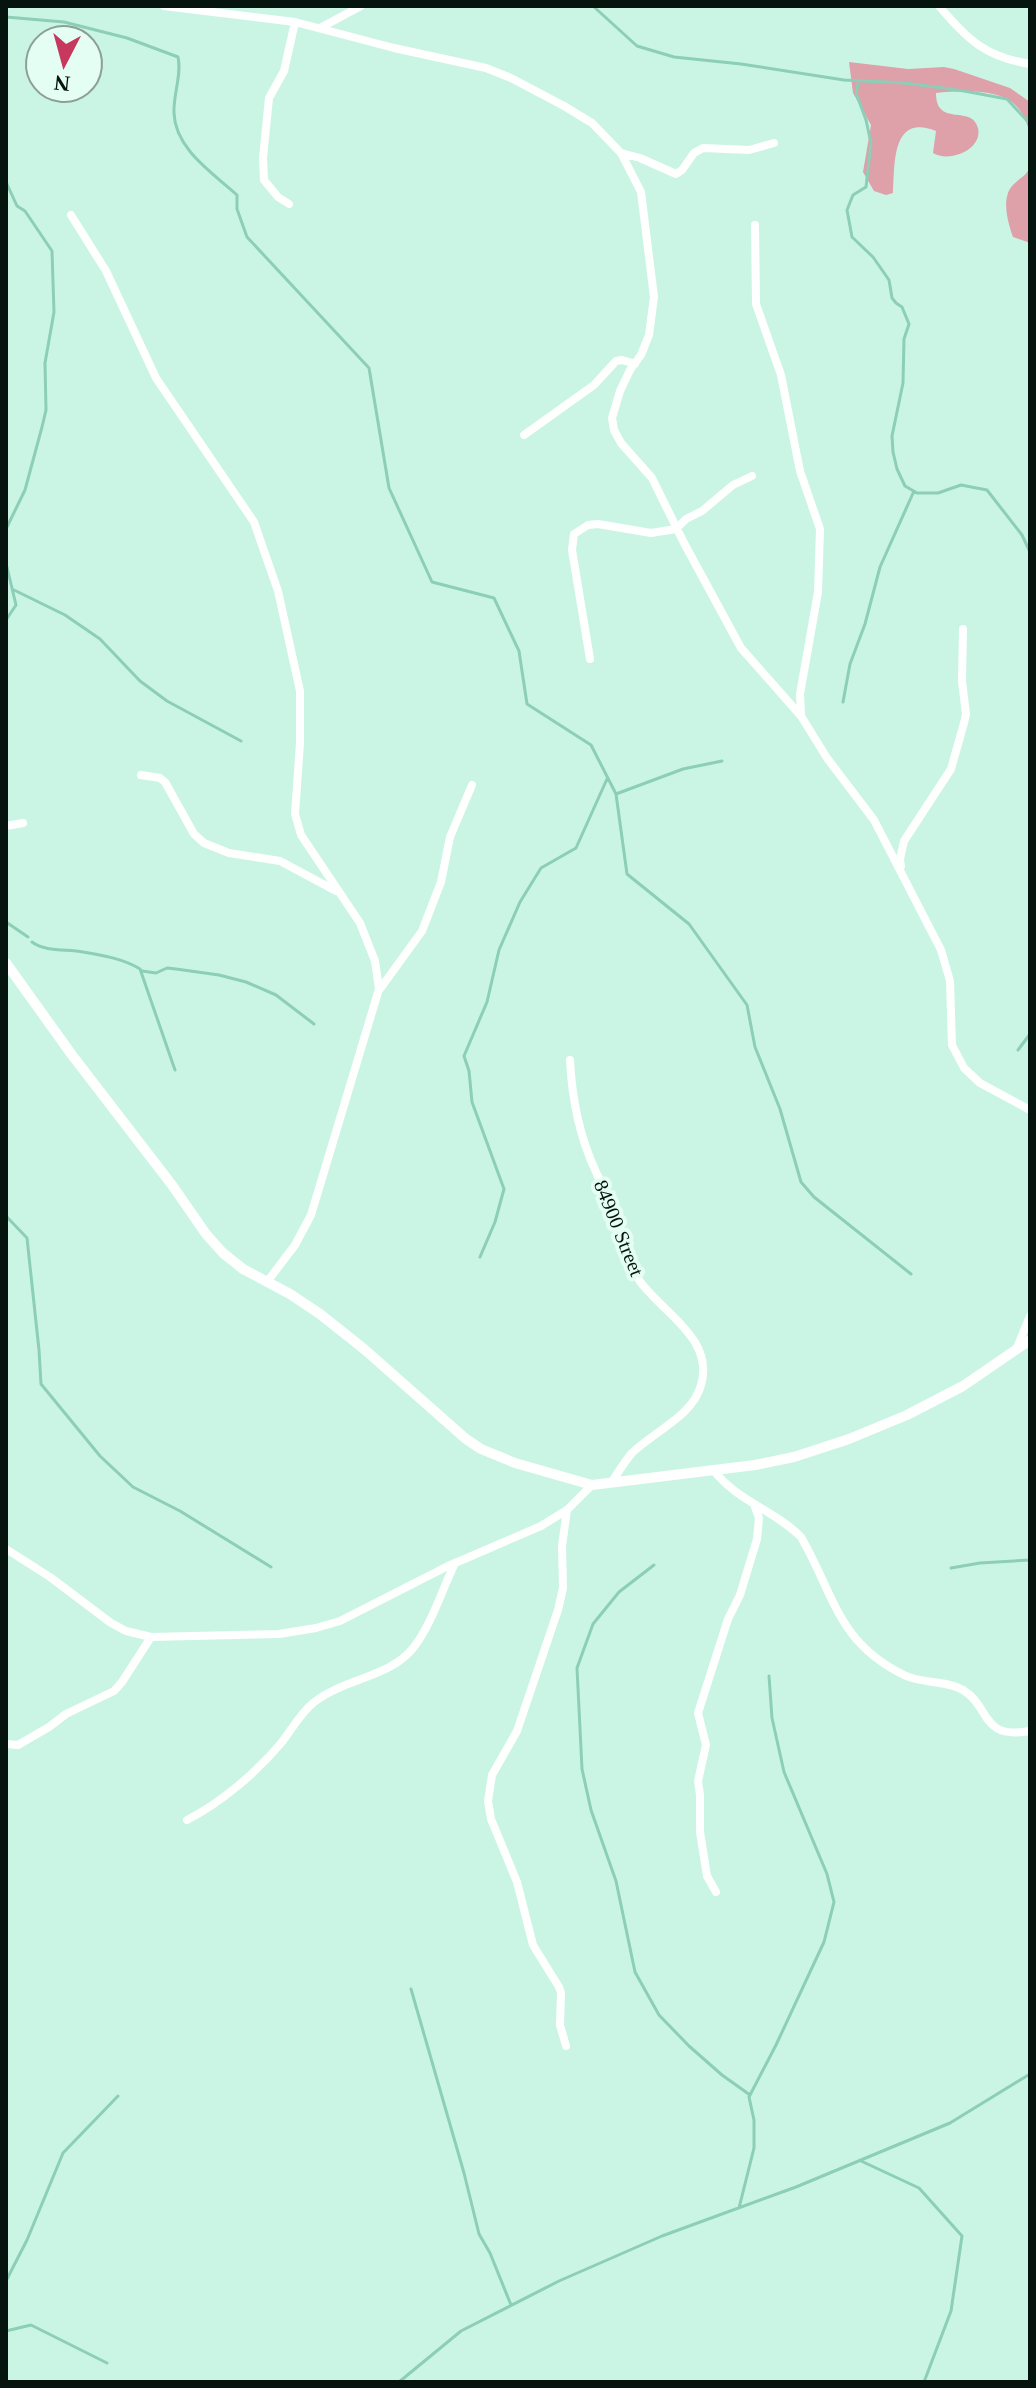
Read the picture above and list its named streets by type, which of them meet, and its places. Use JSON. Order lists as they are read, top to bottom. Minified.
{"streets":{"street":["84900 Street"]},"north":"bottom"}
